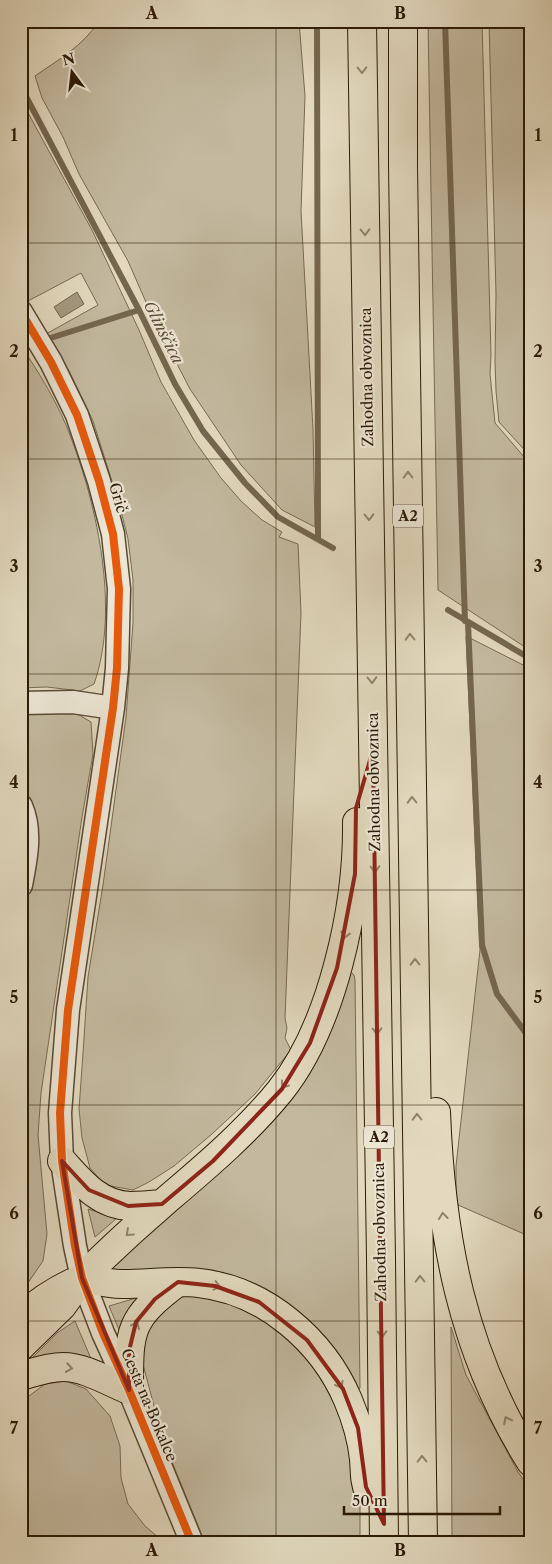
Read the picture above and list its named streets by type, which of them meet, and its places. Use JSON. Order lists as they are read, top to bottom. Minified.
{"streets":{"main road":["Zahodna obvoznica","A2"],"street":["Grič","Cesta na Bokalce"]},"crossings":[["Grič","Cesta na Bokalce"]],"water":["Glinščica"],"scale_bar":"50 m","north":"top","grid":{"columns":["A","B"],"rows":["1","2","3","4","5","6","7"]}}
